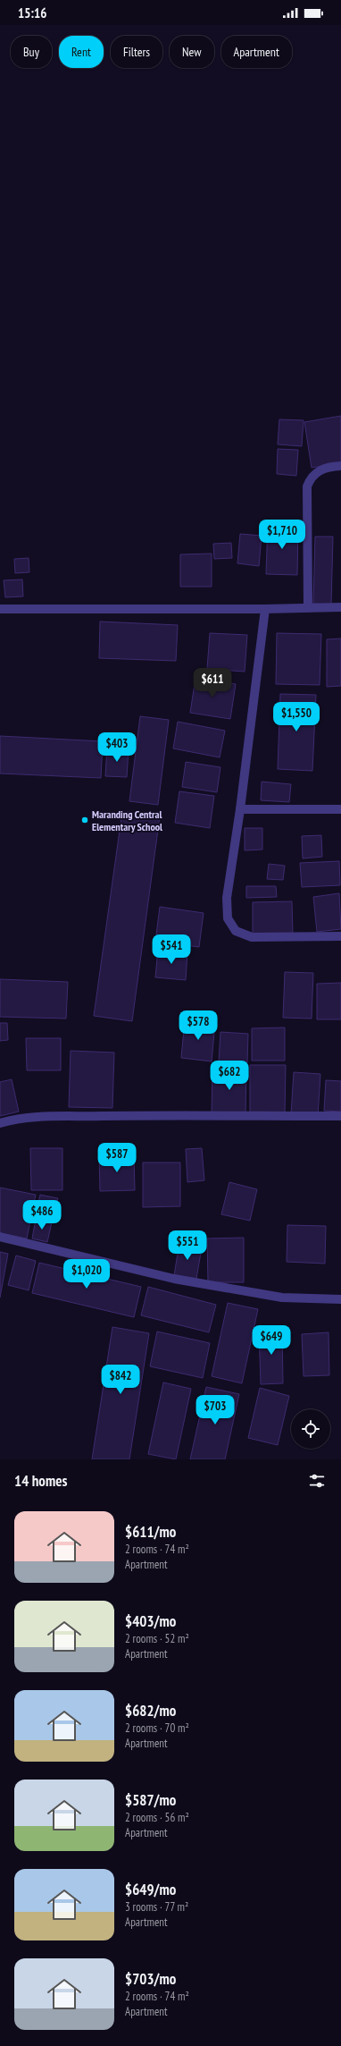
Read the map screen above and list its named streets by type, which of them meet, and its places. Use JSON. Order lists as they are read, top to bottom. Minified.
{"places":["Maranding Central Elementary School"],"page":{"status":"15:16","chip":["Buy","Rent","Filters","New","Apartment"],"price":["$1,710","$611","$1,550","$403","$541","$578","$682","$587","$486","$551","$1,020","$649","$842","$703"],"heading":"14 homes","list":[{"name":"$611/mo","note":"2 rooms · 74 m² · Apartment"},{"name":"$403/mo","note":"2 rooms · 52 m² · Apartment"},{"name":"$682/mo","note":"2 rooms · 70 m² · Apartment"},{"name":"$587/mo","note":"2 rooms · 56 m² · Apartment"},{"name":"$649/mo","note":"3 rooms · 77 m² · Apartment"},{"name":"$703/mo","note":"2 rooms · 74 m² · Apartment"}]}}
